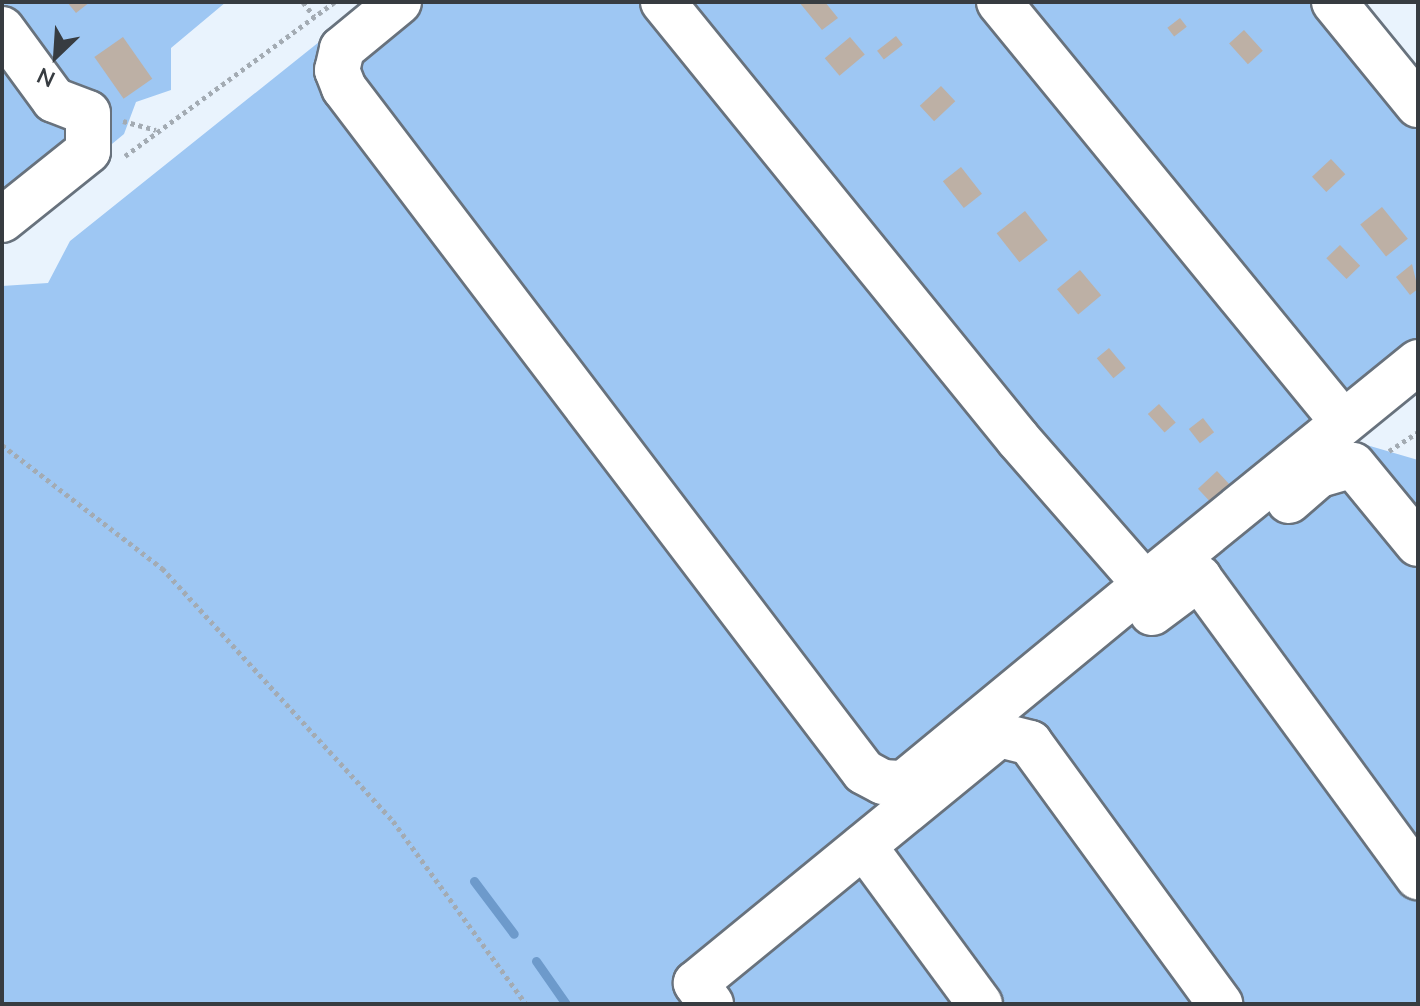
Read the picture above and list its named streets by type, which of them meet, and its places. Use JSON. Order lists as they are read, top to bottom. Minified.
{"north":"bottom left"}
